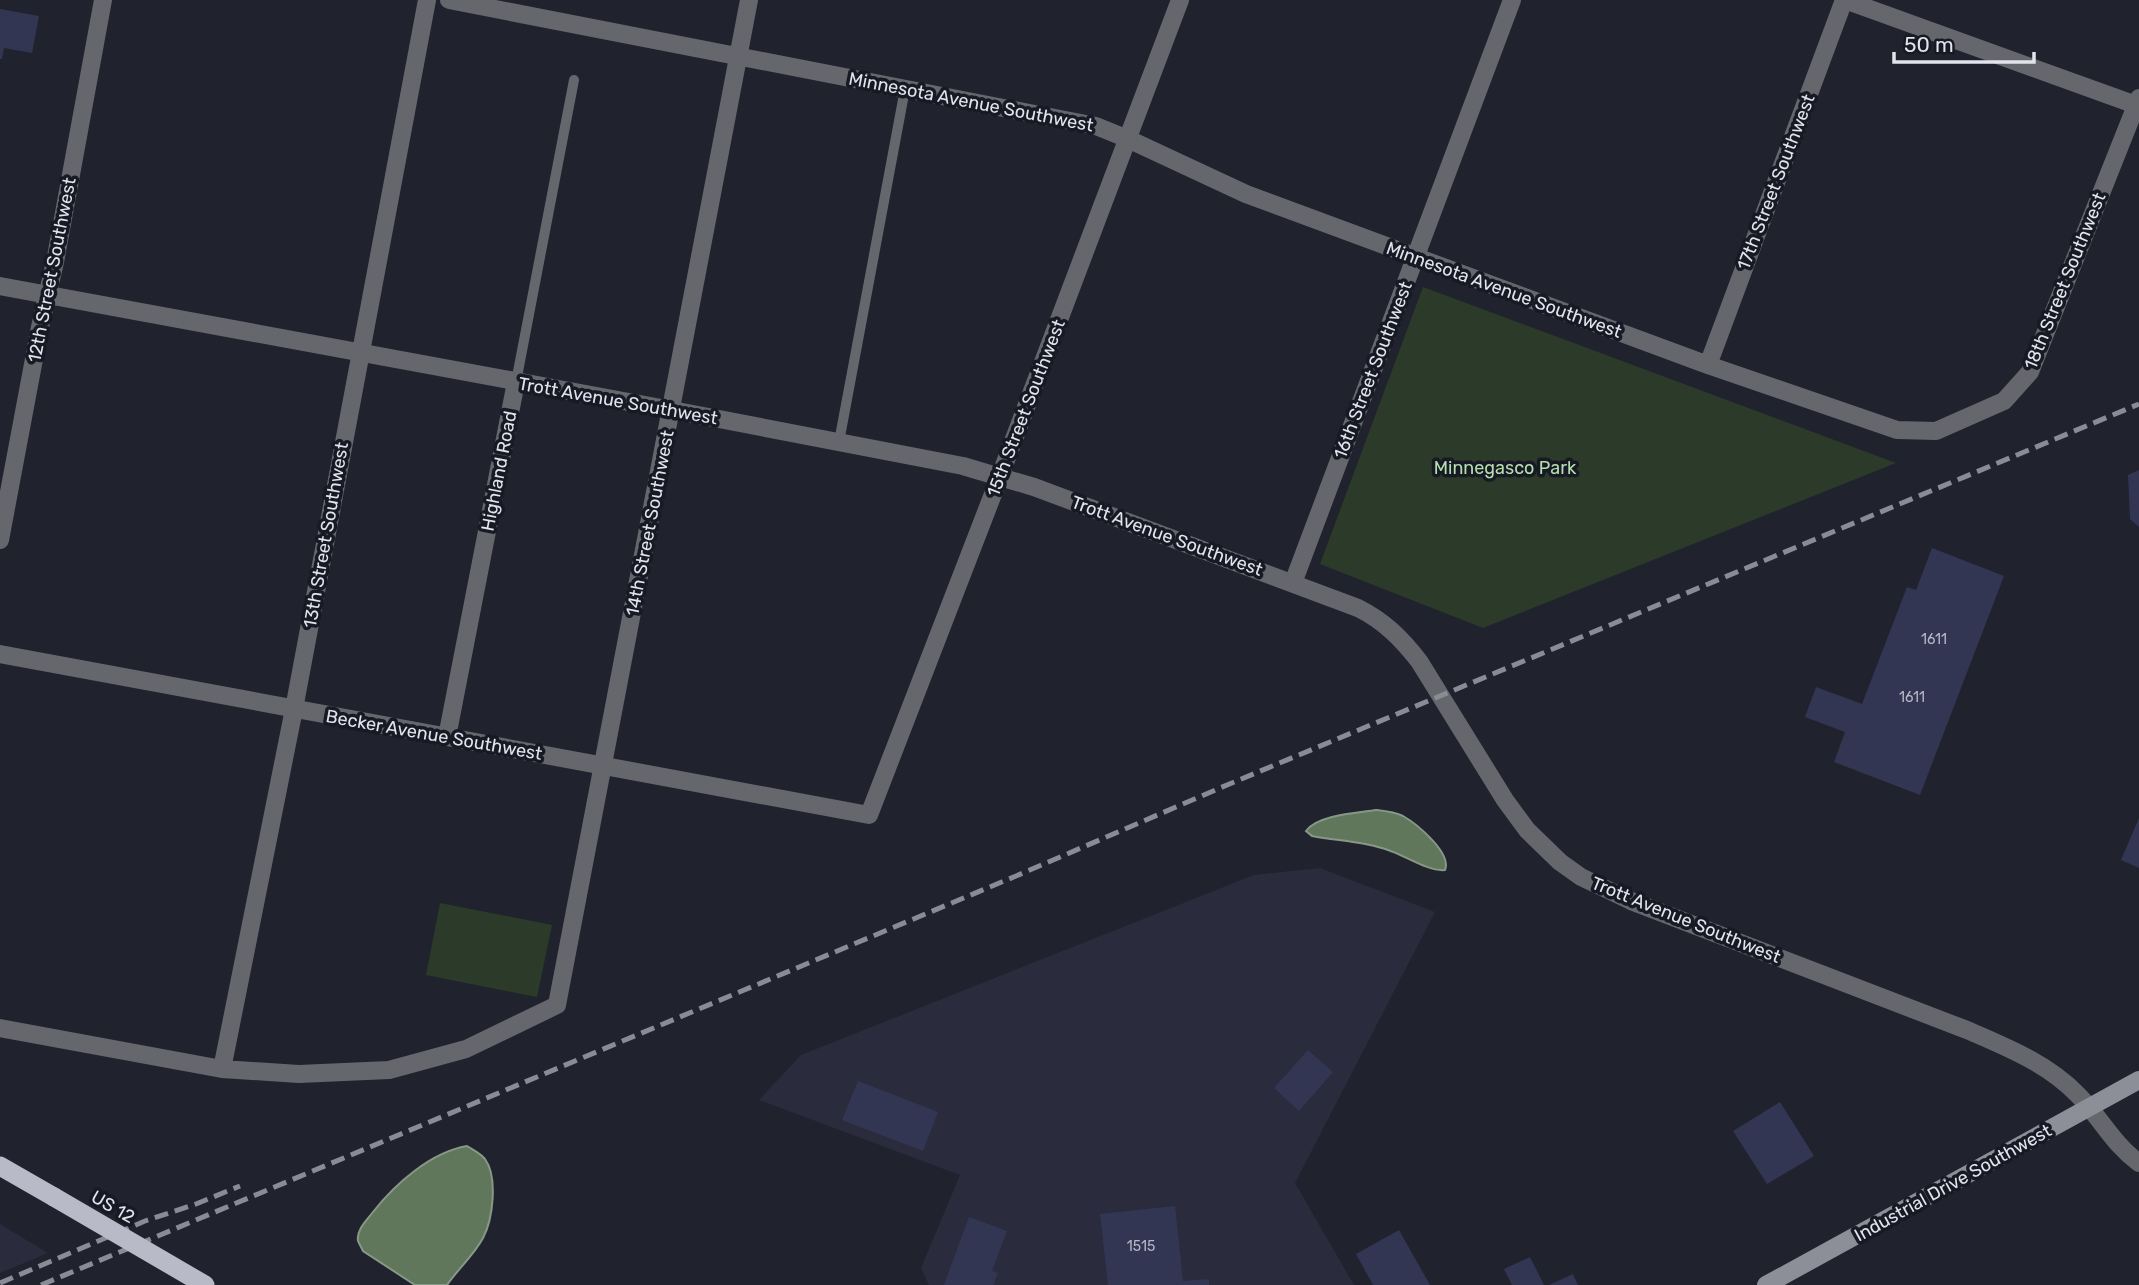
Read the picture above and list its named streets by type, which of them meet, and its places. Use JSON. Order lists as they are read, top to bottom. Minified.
{"streets":{"highway":["US 12"],"main road":["Industrial Drive Southwest"],"street":["Minnesota Avenue Southwest","17th Street Southwest","12th Street Southwest","18th Street Southwest","16th Street Southwest","Trott Avenue Southwest","15th Street Southwest","Highland Road","14th Street Southwest","13th Street Southwest","Becker Avenue Southwest"]},"crossings":[["Minnesota Avenue Southwest","17th Street Southwest"],["Minnesota Avenue Southwest","18th Street Southwest"],["Minnesota Avenue Southwest","16th Street Southwest"],["Minnesota Avenue Southwest","15th Street Southwest"],["Minnesota Avenue Southwest","14th Street Southwest"],["17th Street Southwest","18th Street Southwest"],["12th Street Southwest","Trott Avenue Southwest"],["16th Street Southwest","Trott Avenue Southwest"],["Trott Avenue Southwest","15th Street Southwest"],["Trott Avenue Southwest","Highland Road"],["Trott Avenue Southwest","14th Street Southwest"],["Trott Avenue Southwest","13th Street Southwest"],["Trott Avenue Southwest","Industrial Drive Southwest"],["15th Street Southwest","Becker Avenue Southwest"],["Highland Road","Becker Avenue Southwest"],["14th Street Southwest","13th Street Southwest"],["14th Street Southwest","Becker Avenue Southwest"],["13th Street Southwest","Becker Avenue Southwest"]],"parks":["Minnegasco Park"],"house_numbers":["1611","1611","1515"],"scale_bar":"50 m"}
